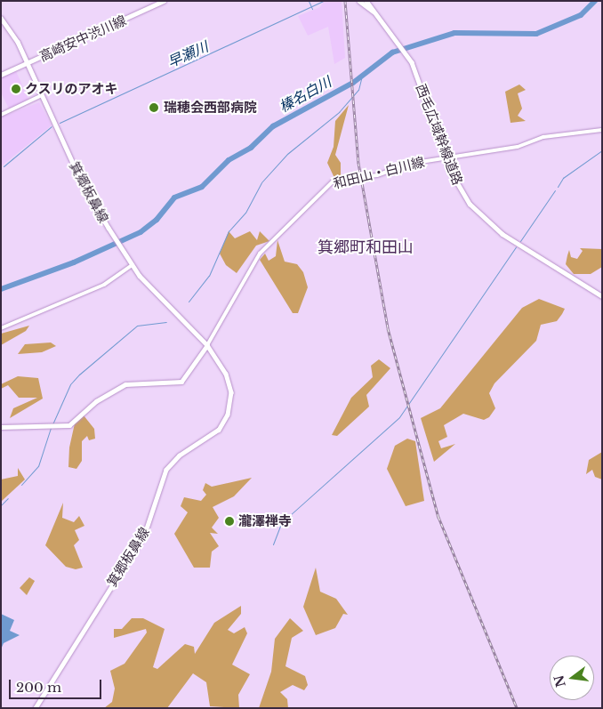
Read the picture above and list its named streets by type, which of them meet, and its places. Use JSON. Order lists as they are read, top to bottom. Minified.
{"streets":{"main road":["高崎安中渋川線","西毛広域幹線道路","箕郷板鼻線"],"street":["和田山・白川線"]},"crossings":[["高崎安中渋川線","箕郷板鼻線"],["西毛広域幹線道路","和田山・白川線"],["和田山・白川線","箕郷板鼻線"]],"districts":["箕郷町和田山"],"water":["早瀬川","榛名白川"],"places":["クスリのアオキ","瑞穂会西部病院","瀧澤禅寺"],"scale_bar":"200 m","north":"left"}
